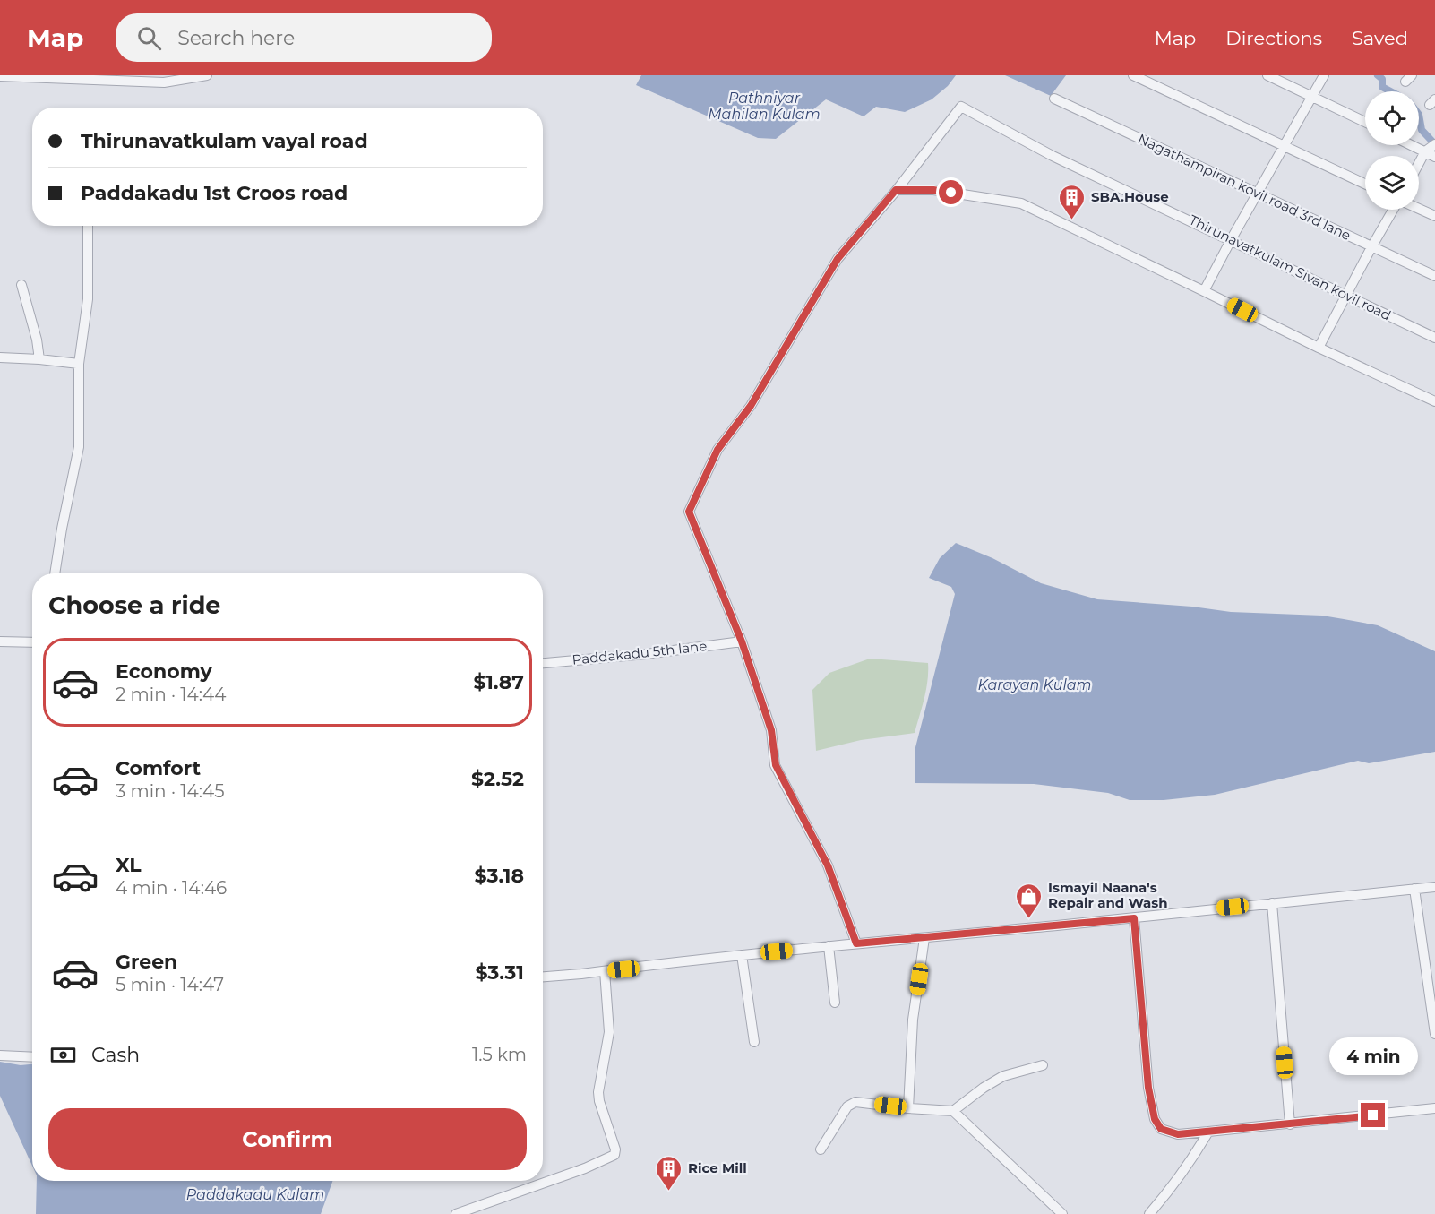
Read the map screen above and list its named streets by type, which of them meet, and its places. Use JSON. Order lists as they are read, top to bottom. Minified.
{"streets":{"street":["Nagathampiran kovil road 3rd lane","Thirunavatkulam Sivan kovil road","Paddakadu 5th lane"]},"crossings":[["Thirunavatkulam Sivan kovil road","Paddakadu 5th lane"]],"water":["Pathniyar Mahilan Kulam","Karayan Kulam","Paddakadu Kulam"],"places":{"building":["SBA.House","Rice Mill"],"shop":["Ismayil Naana's Repair and Wash"]},"page":{"header":"Map","search":"Search here","nav":["Map","Directions","Saved"],"banner":["Thirunavatkulam vayal road","Paddakadu 1st Croos road"],"heading":"Choose a ride","list":[{"name":"Economy","note":"2 min · 14:44","value":"$1.87"},{"name":"Comfort","note":"3 min · 14:45","value":"$2.52"},{"name":"XL","note":"4 min · 14:46","value":"$3.18"},{"name":"Green","note":"5 min · 14:47","value":"$3.31"}],"pay":["Cash","1.5 km"],"bubble":"4 min","buttons":"Confirm"}}
